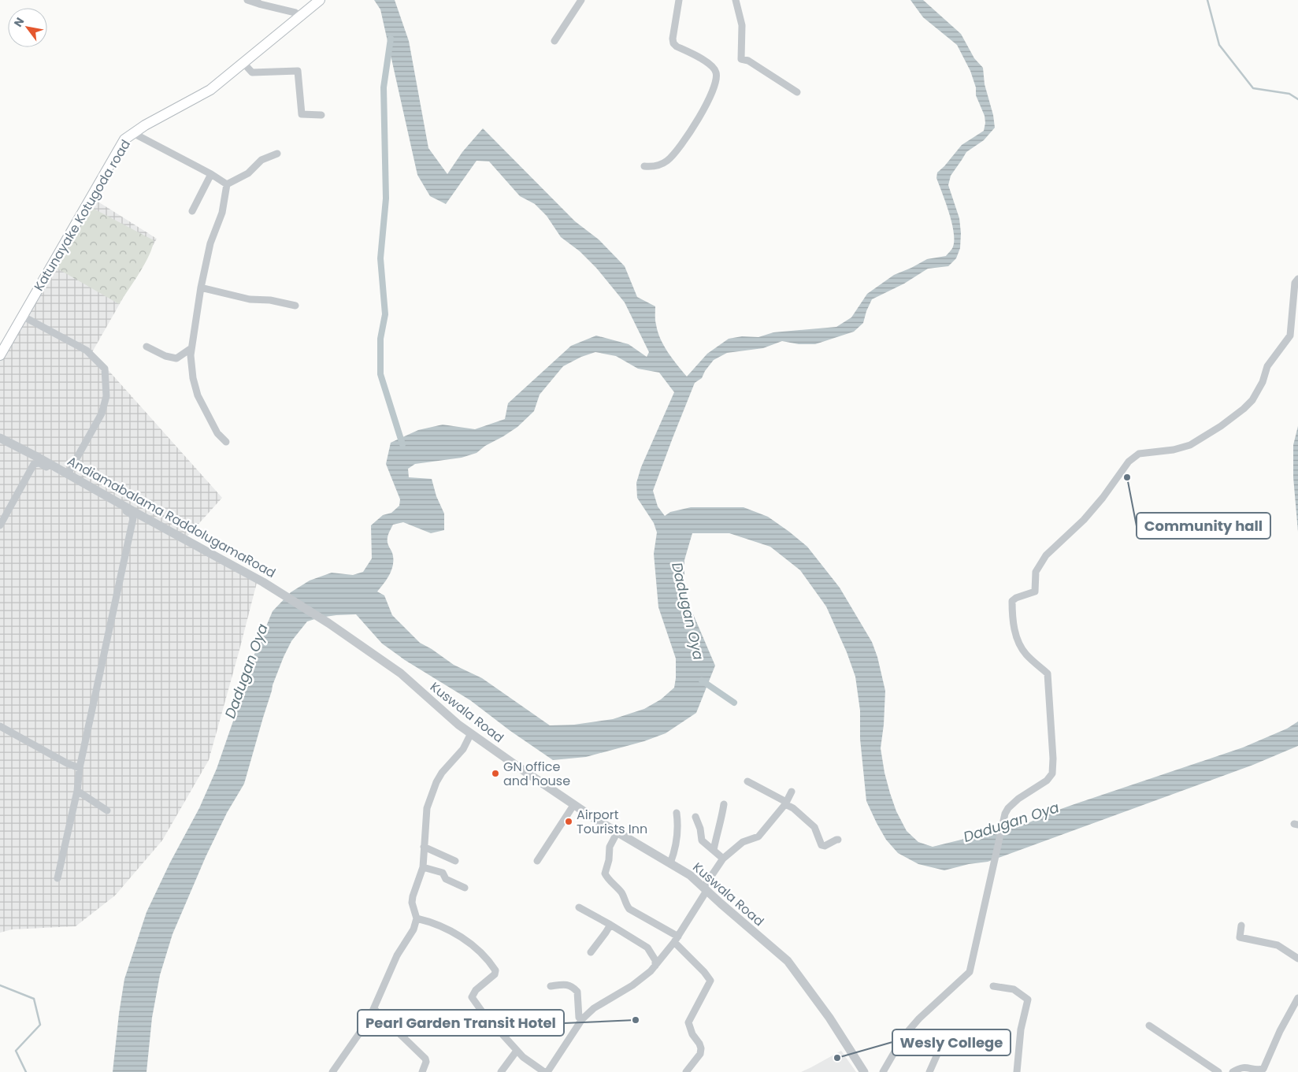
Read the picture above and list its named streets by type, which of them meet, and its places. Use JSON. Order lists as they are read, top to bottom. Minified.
{"streets":{"main road":["Katunayake Kotugoda road"],"street":["Andiamabalama RaddolugamaRoad","Kuswala Road"]},"crossings":[["Andiamabalama RaddolugamaRoad","Kuswala Road"]],"water":["Dadugan Oya"],"places":["Community hall","GN office and house","Airport Tourists Inn","Pearl Garden Transit Hotel","Wesly College"],"north":"top left"}
